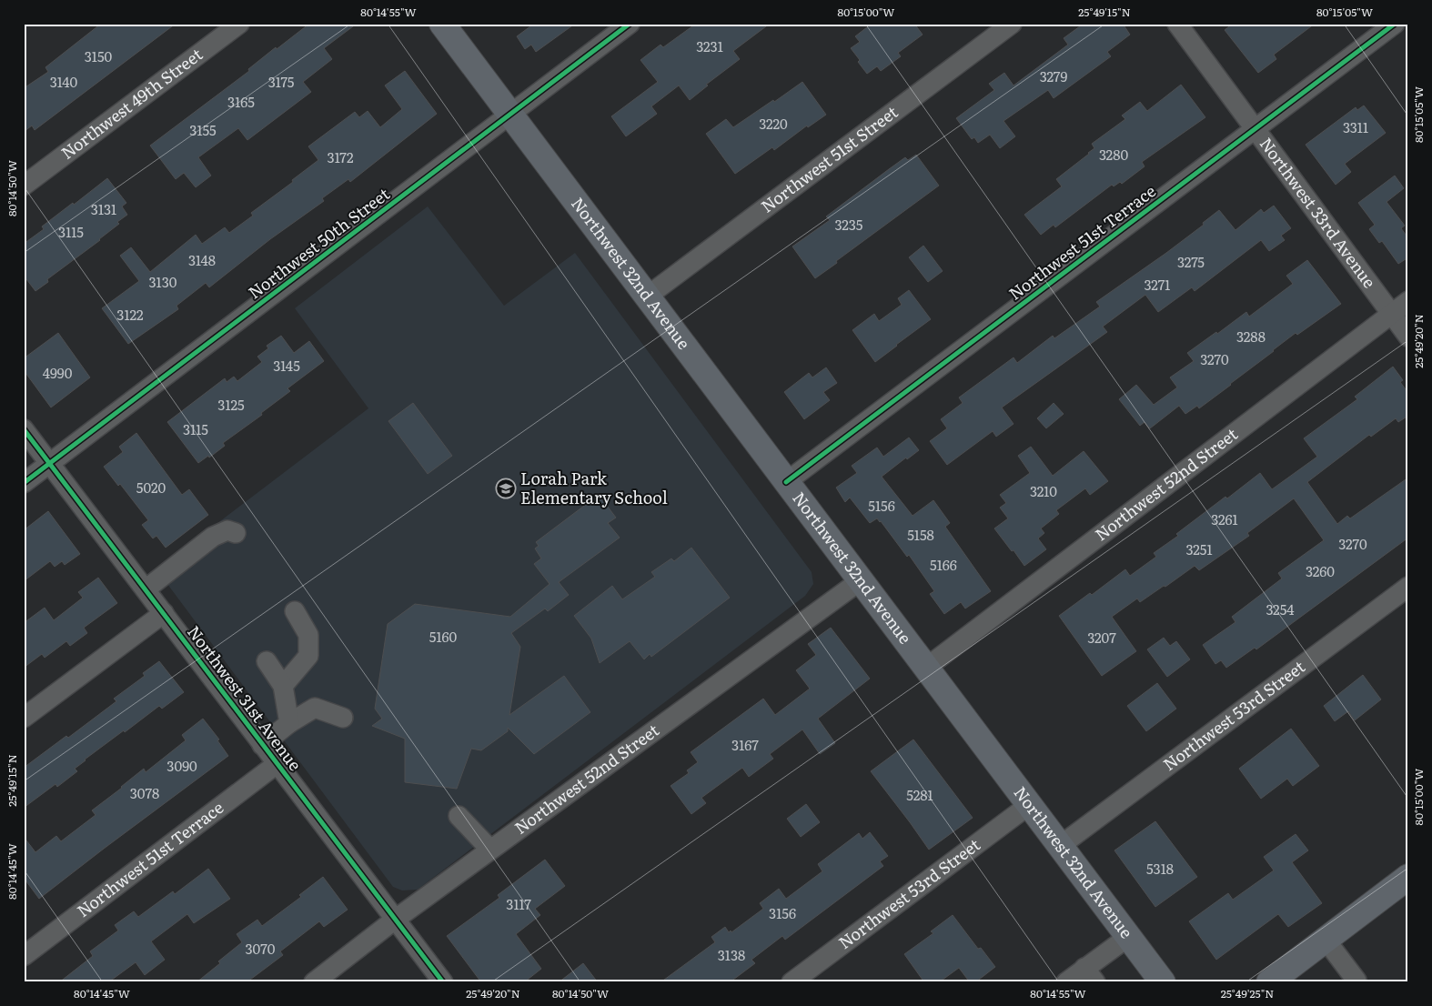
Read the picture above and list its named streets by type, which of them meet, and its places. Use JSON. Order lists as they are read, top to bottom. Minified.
{"streets":{"main road":["Northwest 32nd Avenue"],"street":["Northwest 49th Street","Northwest 51st Street","Northwest 33rd Avenue","Northwest 51st Terrace","Northwest 50th Street","Northwest 52nd Street","Northwest 31st Avenue","Northwest 53rd Street"]},"crossings":[["Northwest 51st Street","Northwest 32nd Avenue"],["Northwest 33rd Avenue","Northwest 51st Terrace"],["Northwest 33rd Avenue","Northwest 52nd Street"],["Northwest 51st Terrace","Northwest 32nd Avenue"],["Northwest 51st Terrace","Northwest 31st Avenue"],["Northwest 50th Street","Northwest 32nd Avenue"],["Northwest 50th Street","Northwest 31st Avenue"],["Northwest 32nd Avenue","Northwest 52nd Street"],["Northwest 32nd Avenue","Northwest 53rd Street"],["Northwest 52nd Street","Northwest 31st Avenue"]],"places":{"school or university":["Lorah Park Elementary School"]},"house_numbers":["3231","3150","3279","3140","3175","3165","3220","3311","3155","3280","3172","3131","3235","3115","3148","3275","3130","3271","3122","3288","3270","3145","4990","3125","3115","5020","3210","5156","3261","5158","3270","3251","5166","3260","3254","5160","3207","3167","3090","3078","5281","5318","3117","3156","3070","3138"],"coordinates":["80°14'55\"W","80°15'00\"W","25°49'15\"N","80°15'05\"W","80°14'50\"W","25°49'20\"N","80°14'45\"W","25°49'25\"N"]}
